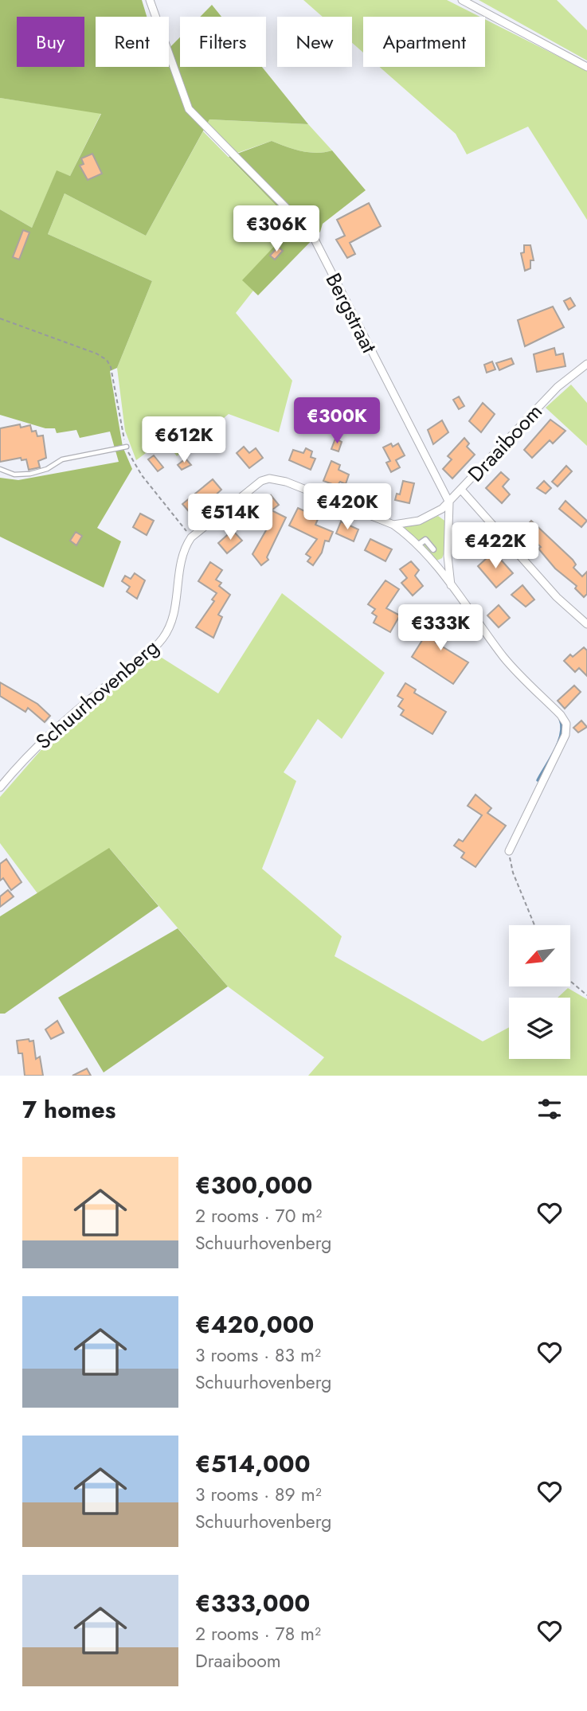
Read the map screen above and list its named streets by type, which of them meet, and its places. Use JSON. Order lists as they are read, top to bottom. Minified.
{"streets":{"street":["Bergstraat","Draaiboom","Schuurhovenberg"]},"north":"bottom left","page":{"chip":["Buy","Rent","Filters","New","Apartment"],"price":["€306K","€300K","€612K","€420K","€514K","€422K","€333K"],"heading":"7 homes","list":[{"name":"€300,000","note":"2 rooms · 70 m² · Schuurhovenberg"},{"name":"€420,000","note":"3 rooms · 83 m² · Schuurhovenberg"},{"name":"€514,000","note":"3 rooms · 89 m² · Schuurhovenberg"},{"name":"€333,000","note":"2 rooms · 78 m² · Draaiboom"}]}}
